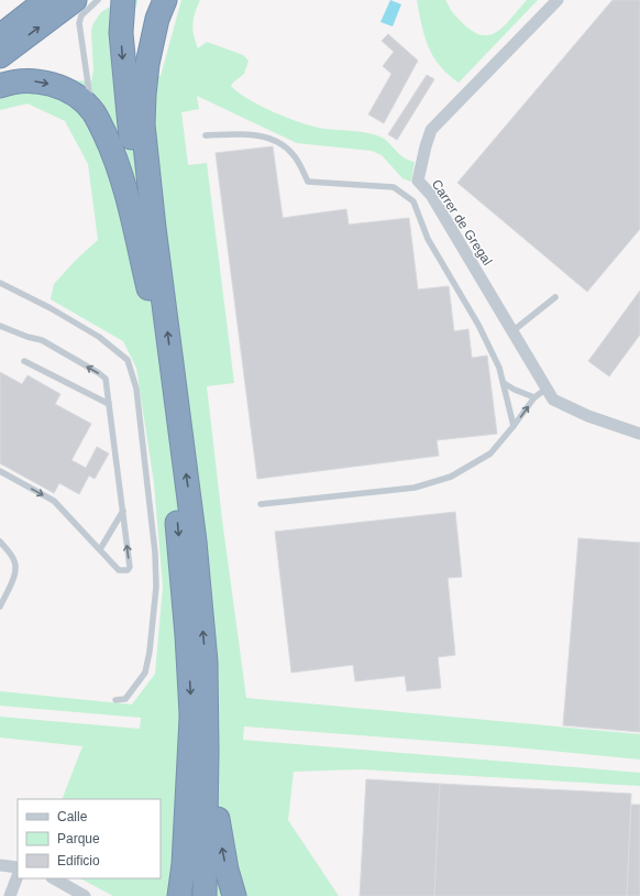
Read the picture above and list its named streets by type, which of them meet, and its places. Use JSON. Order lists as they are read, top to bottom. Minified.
{"streets":{"street":["Carrer de Gregal"]},"legend":["Calle","Parque","Edificio"]}
